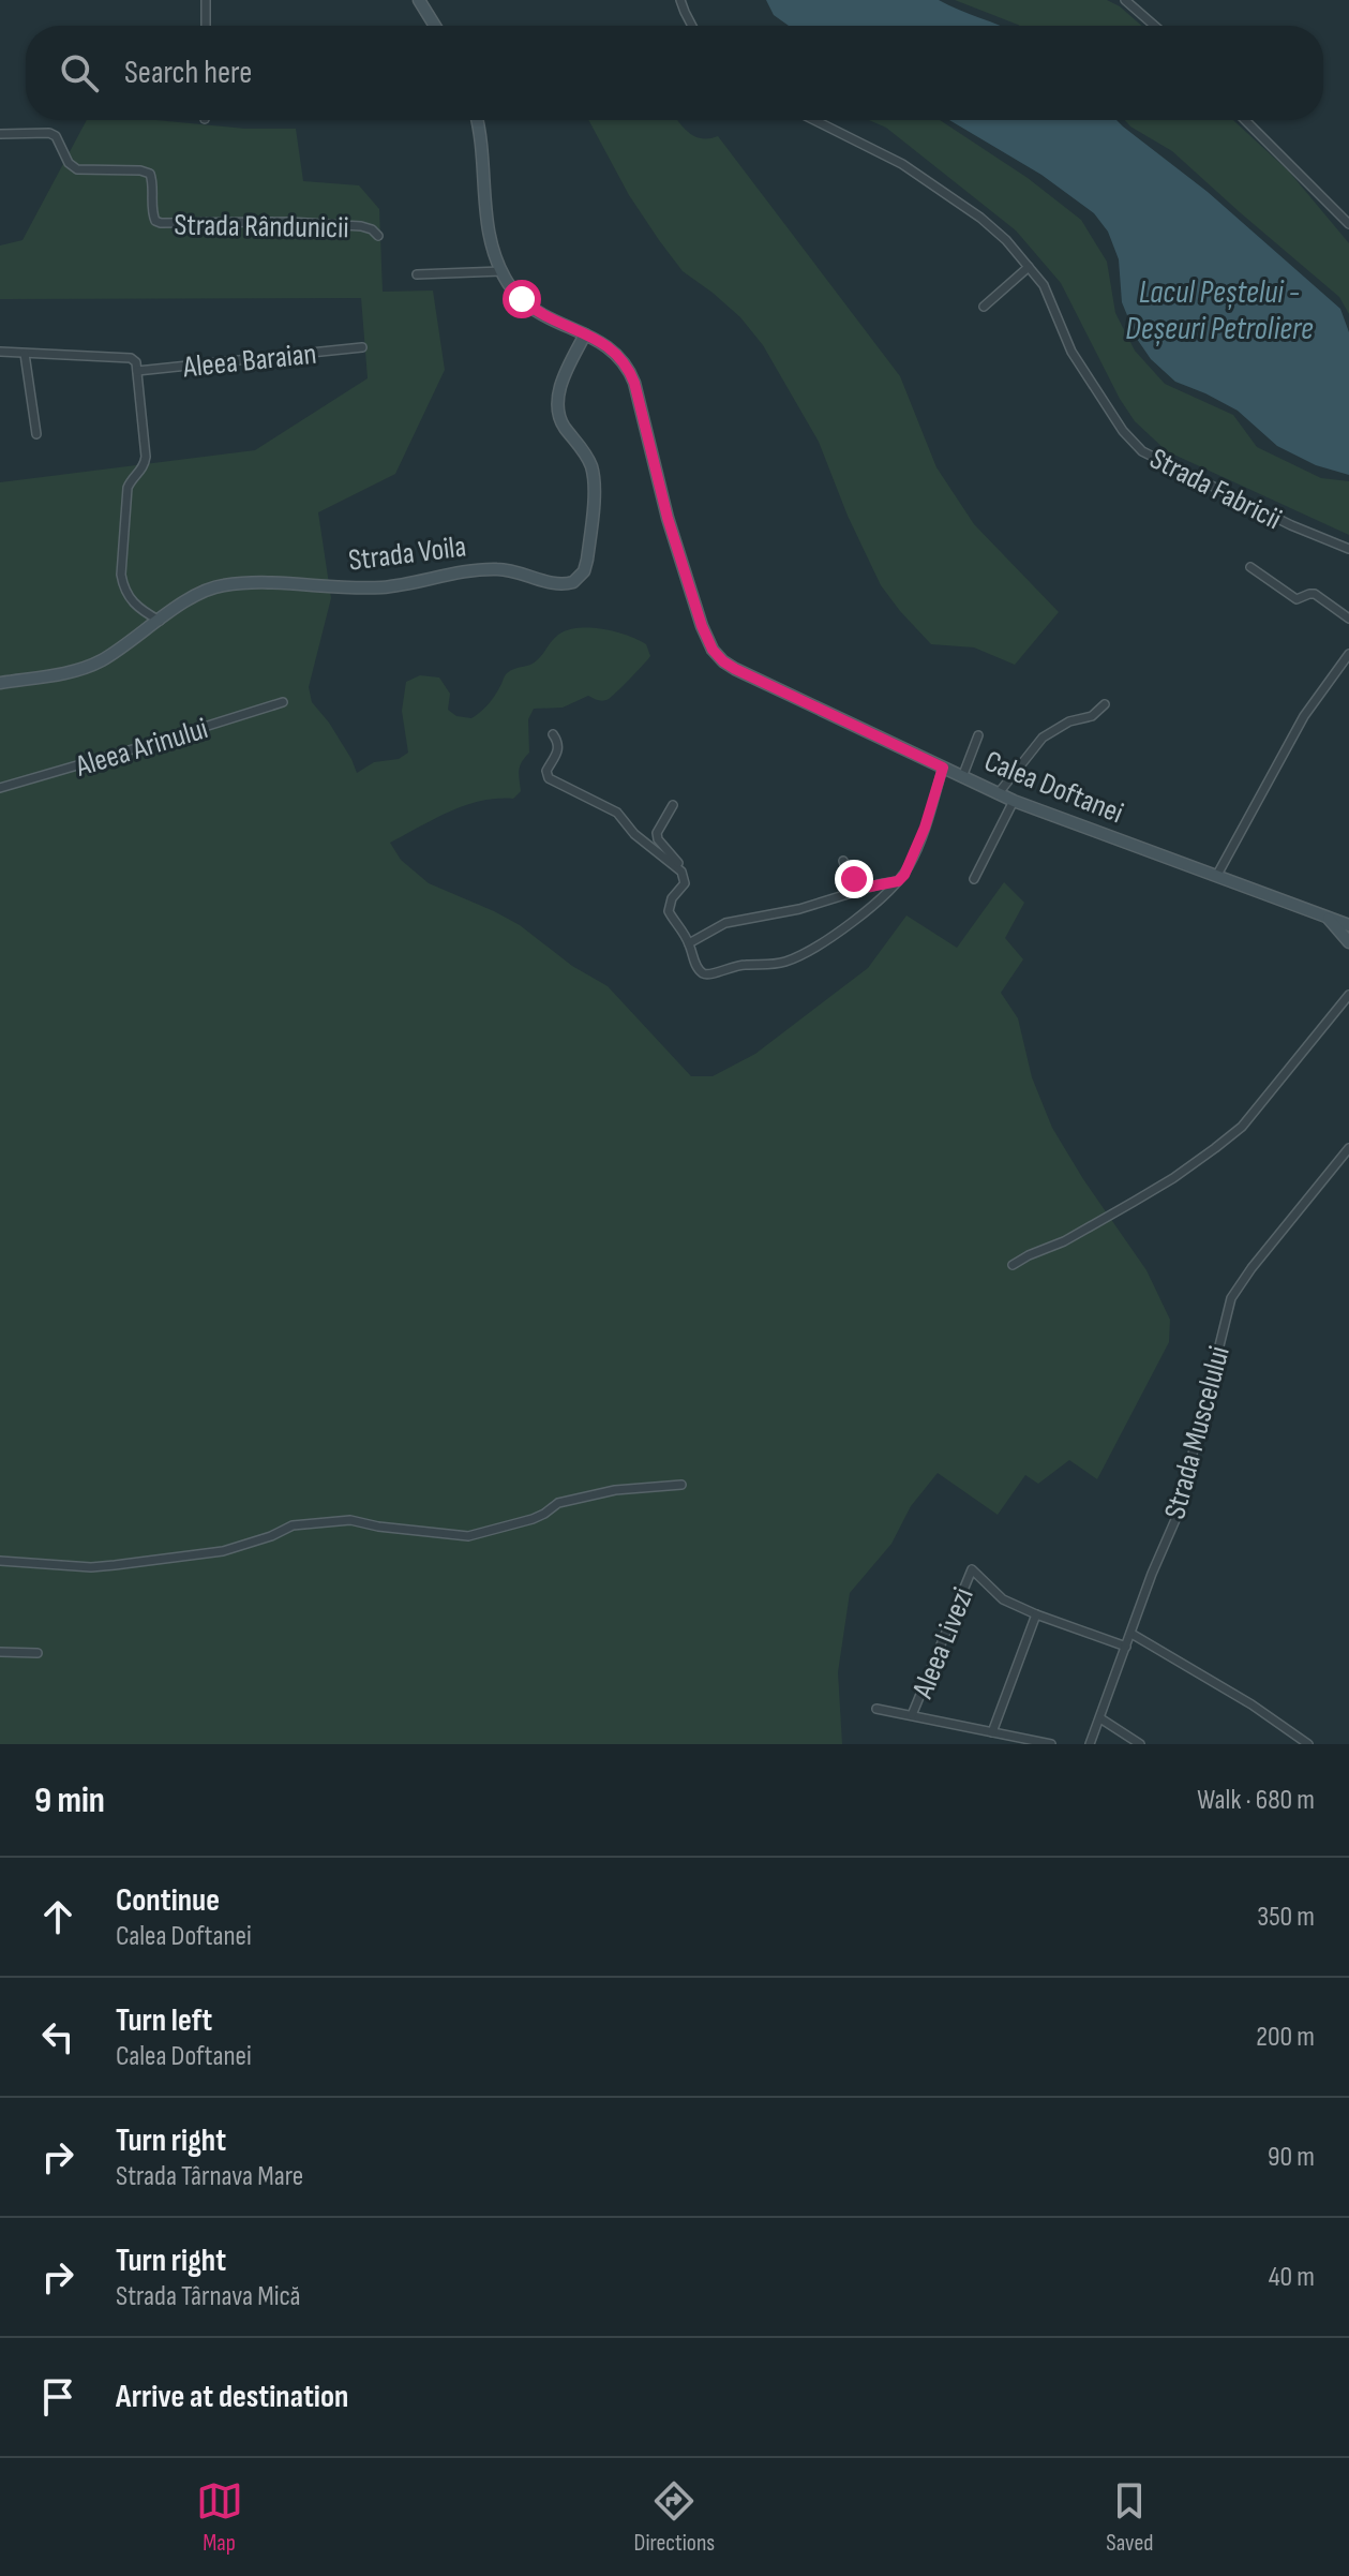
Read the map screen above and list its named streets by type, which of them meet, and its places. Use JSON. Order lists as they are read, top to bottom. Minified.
{"streets":{"main road":["Strada Voila","Calea Doftanei"],"street":["Strada Rândunicii","Aleea Baraian","Strada Fabricii","Aleea Arinului","Strada Muscelului","Aleea Livezi"]},"crossings":[["Strada Voila","Calea Doftanei"]],"water":["Lacul Peștelui - Deșeuri Petroliere"],"page":{"search":"Search here","heading":["9 min","Walk · 680 m"],"list":[["Continue","Calea Doftanei","350 m"],["Turn left","Calea Doftanei","200 m"],["Turn right","Strada Târnava Mare","90 m"],["Turn right","Strada Târnava Mică","40 m"],"Arrive at destination"],"nav":["Map","Directions","Saved"]}}
